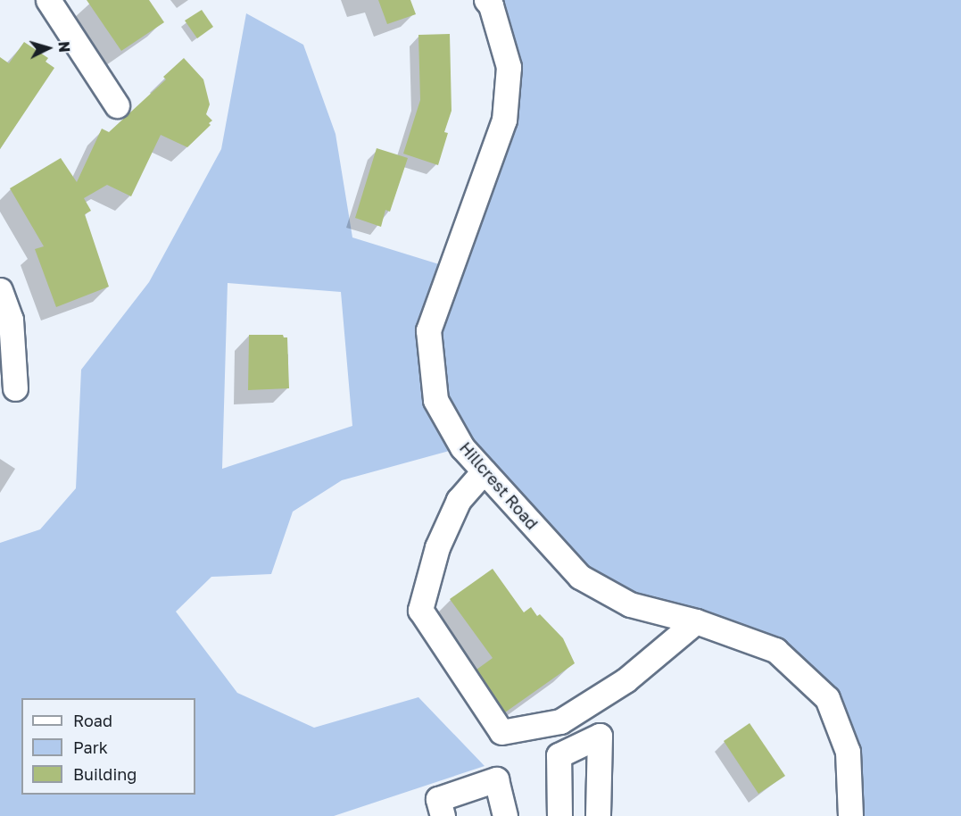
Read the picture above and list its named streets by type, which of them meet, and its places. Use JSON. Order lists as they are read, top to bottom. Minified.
{"streets":{"street":["Hillcrest Road"]},"legend":["Road","Park","Building"],"north":"right"}
